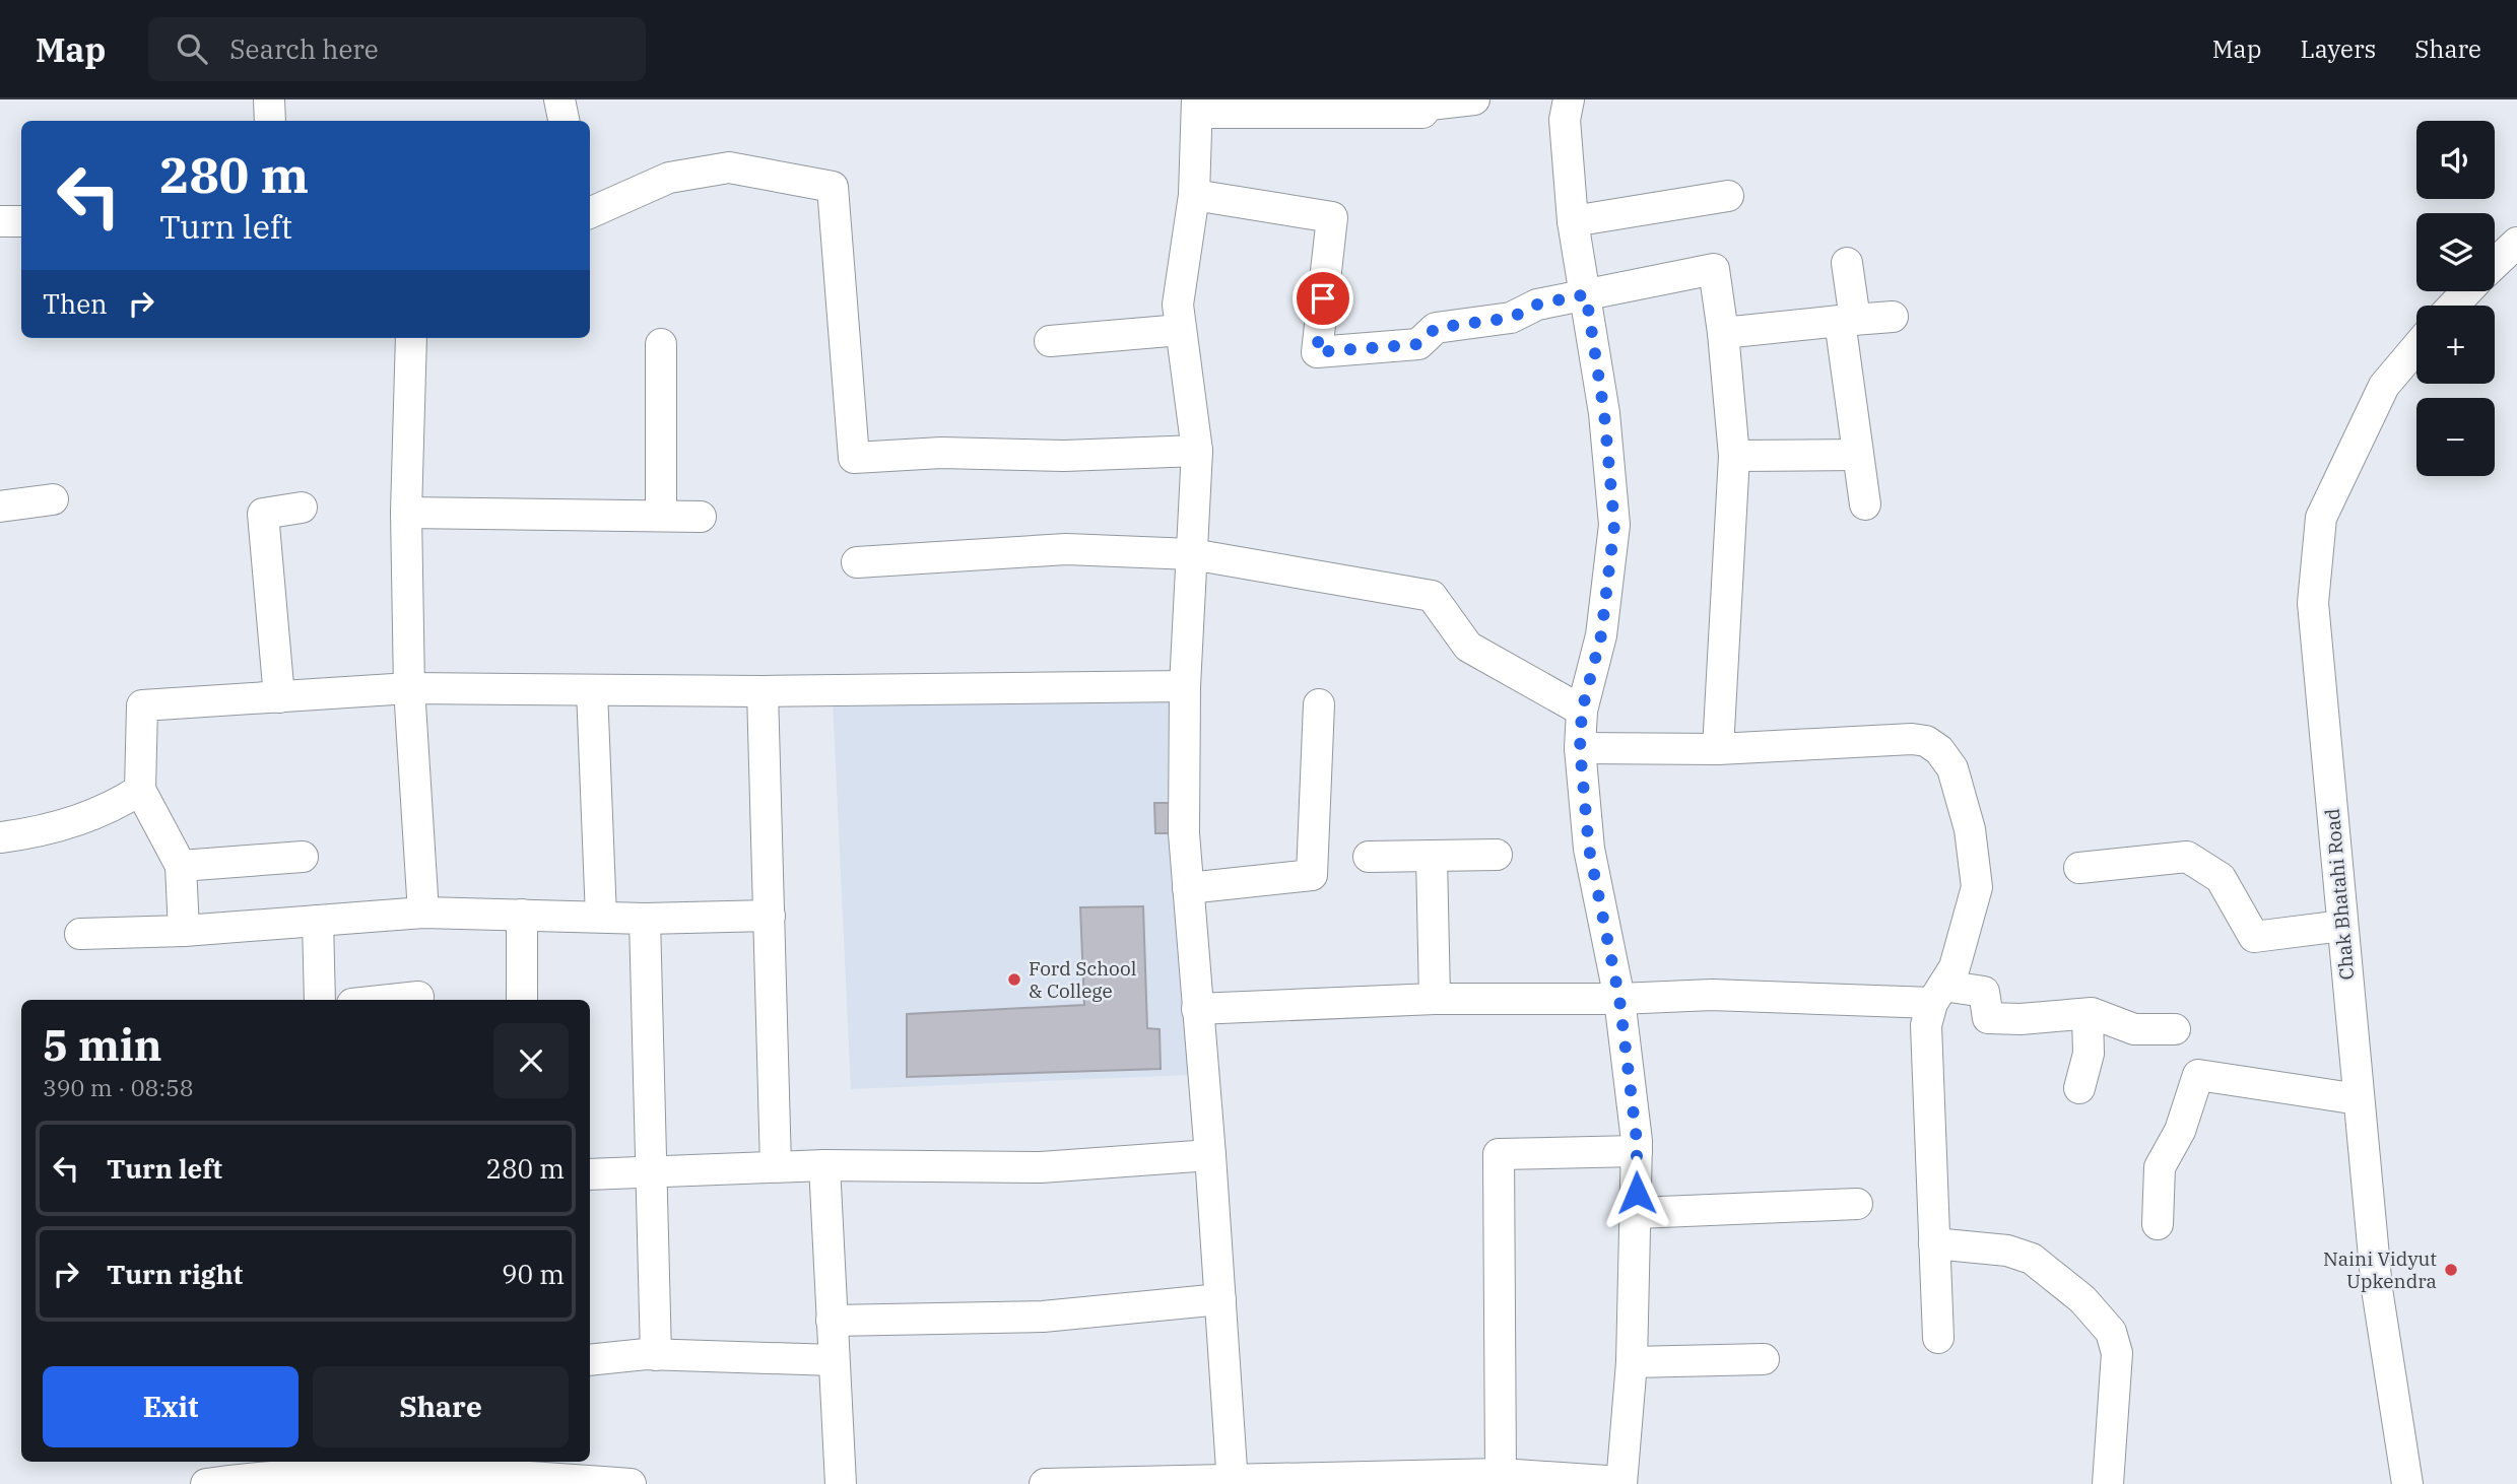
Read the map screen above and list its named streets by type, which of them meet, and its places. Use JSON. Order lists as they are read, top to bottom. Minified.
{"streets":{"street":["Chak Bhatahi Road"]},"places":["Ford School & College","Naini Vidyut Upkendra"],"page":{"header":"Map","search":"Search here","nav":["Map","Layers","Share"],"map_buttons":["+","−"],"turn":["280 m","Turn left"],"then":"Then","heading":["5 min","390 m · 08:58"],"list":[{"name":"Turn left","value":"280 m"},{"name":"Turn right","value":"90 m"}],"buttons":["Exit","Share"]}}
